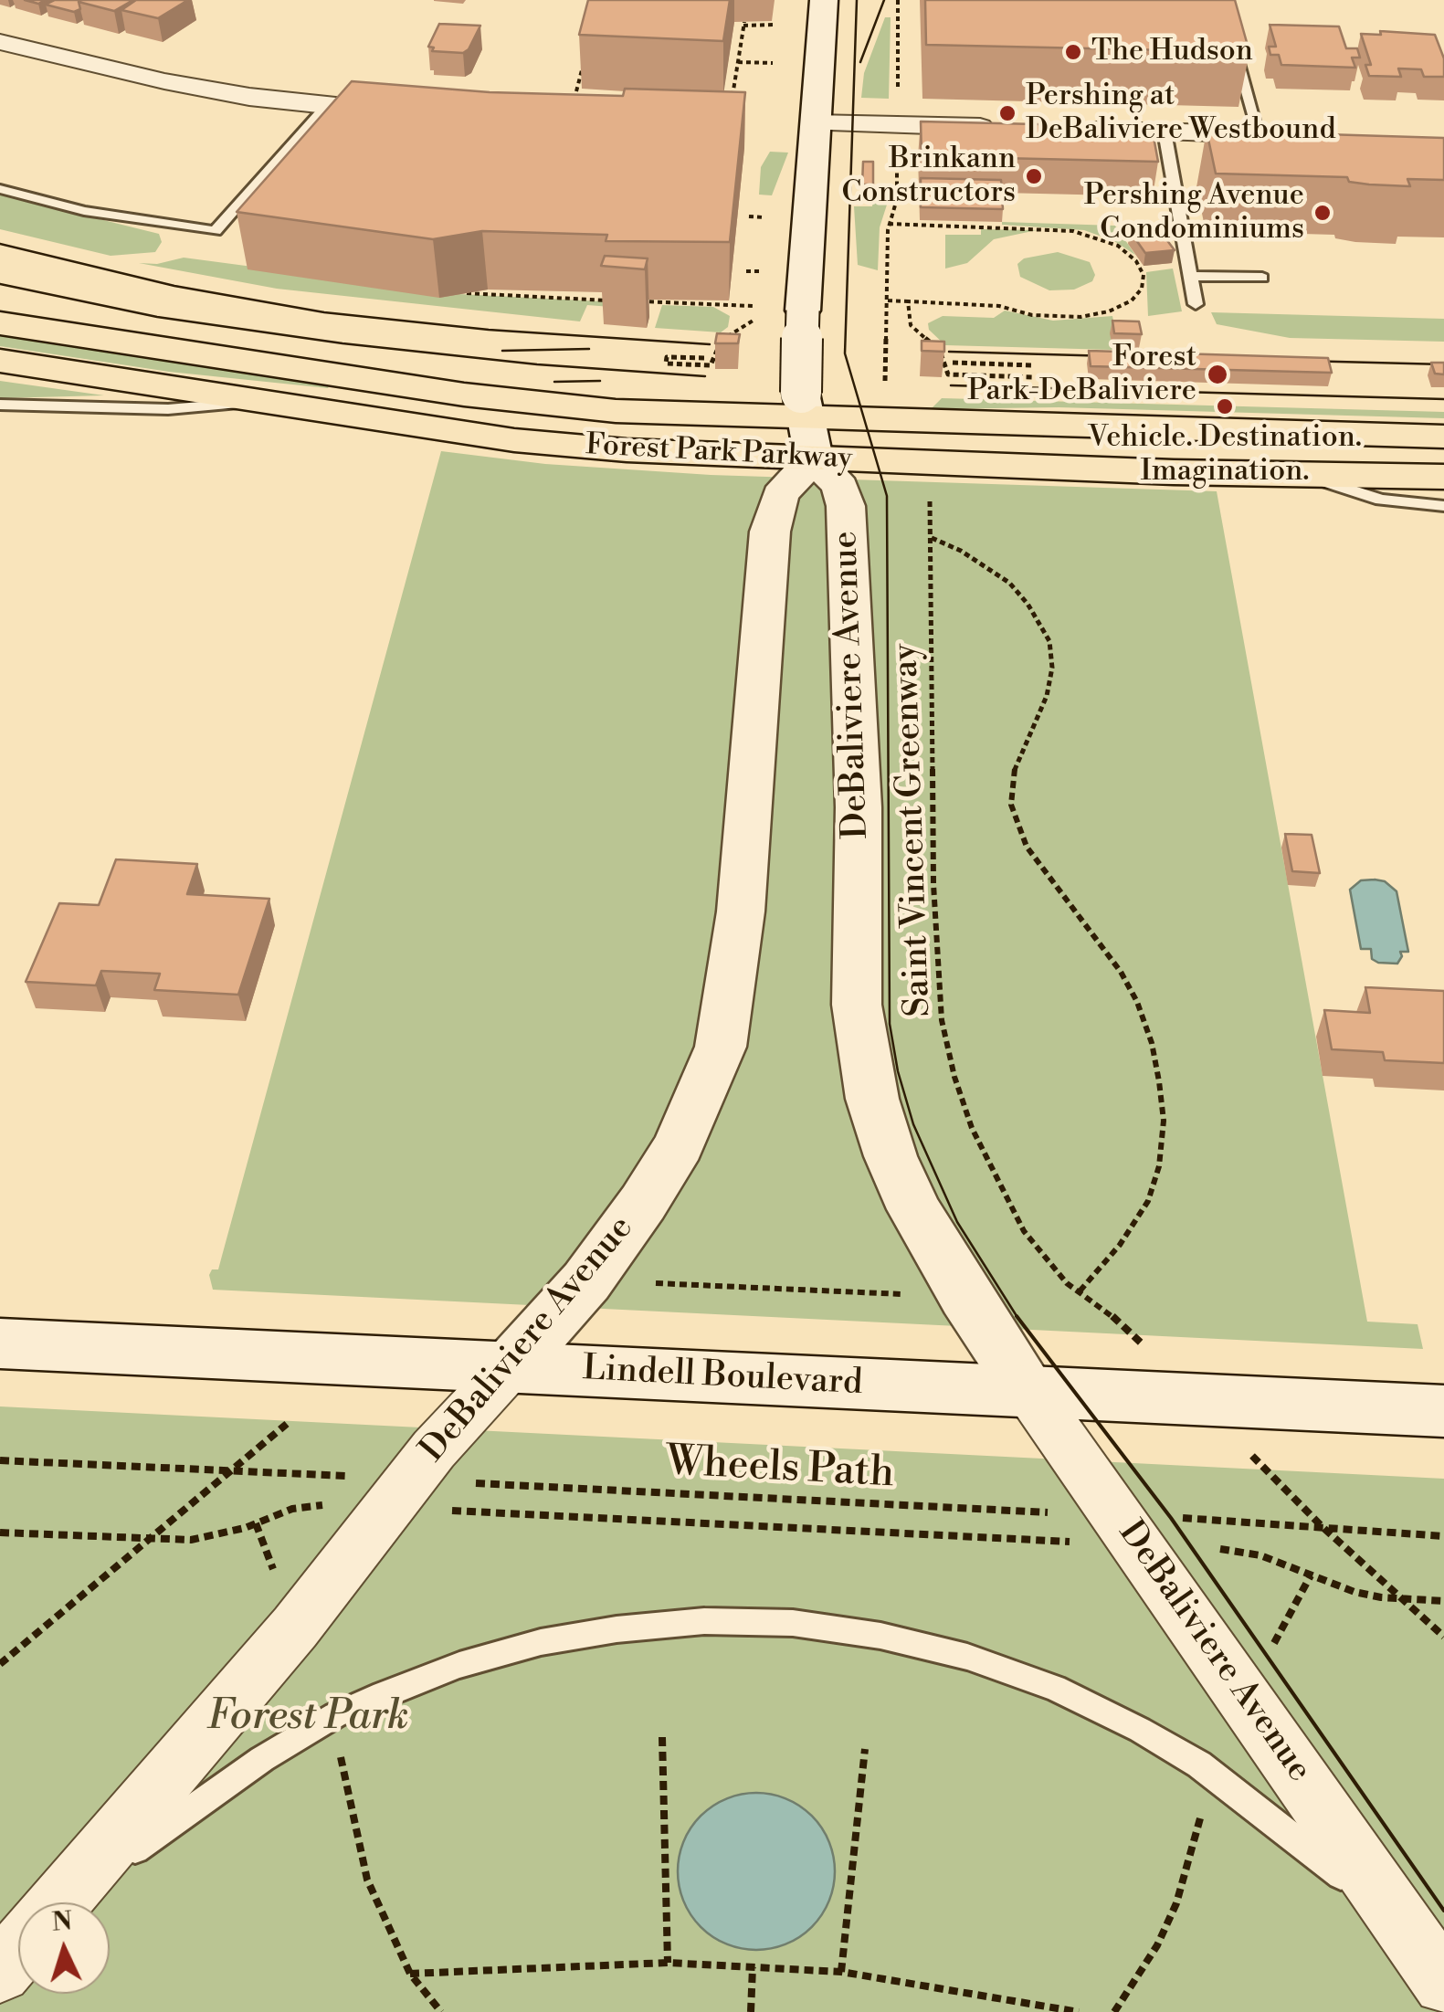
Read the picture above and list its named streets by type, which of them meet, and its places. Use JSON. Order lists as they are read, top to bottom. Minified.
{"streets":{"main road":["Forest Park Parkway"],"street":["DeBaliviere Avenue","Lindell Boulevard"],"path":["Saint Vincent Greenway","Wheels Path"]},"crossings":[["Forest Park Parkway","DeBaliviere Avenue"],["DeBaliviere Avenue","Lindell Boulevard"]],"parks":["Forest Park"],"places":["The Hudson","Pershing at DeBaliviere Westbound","Brinkann Constructors","Pershing Avenue Condominiums","Forest Park-DeBaliviere","Vehicle. Destination. Imagination."],"north":"top"}
